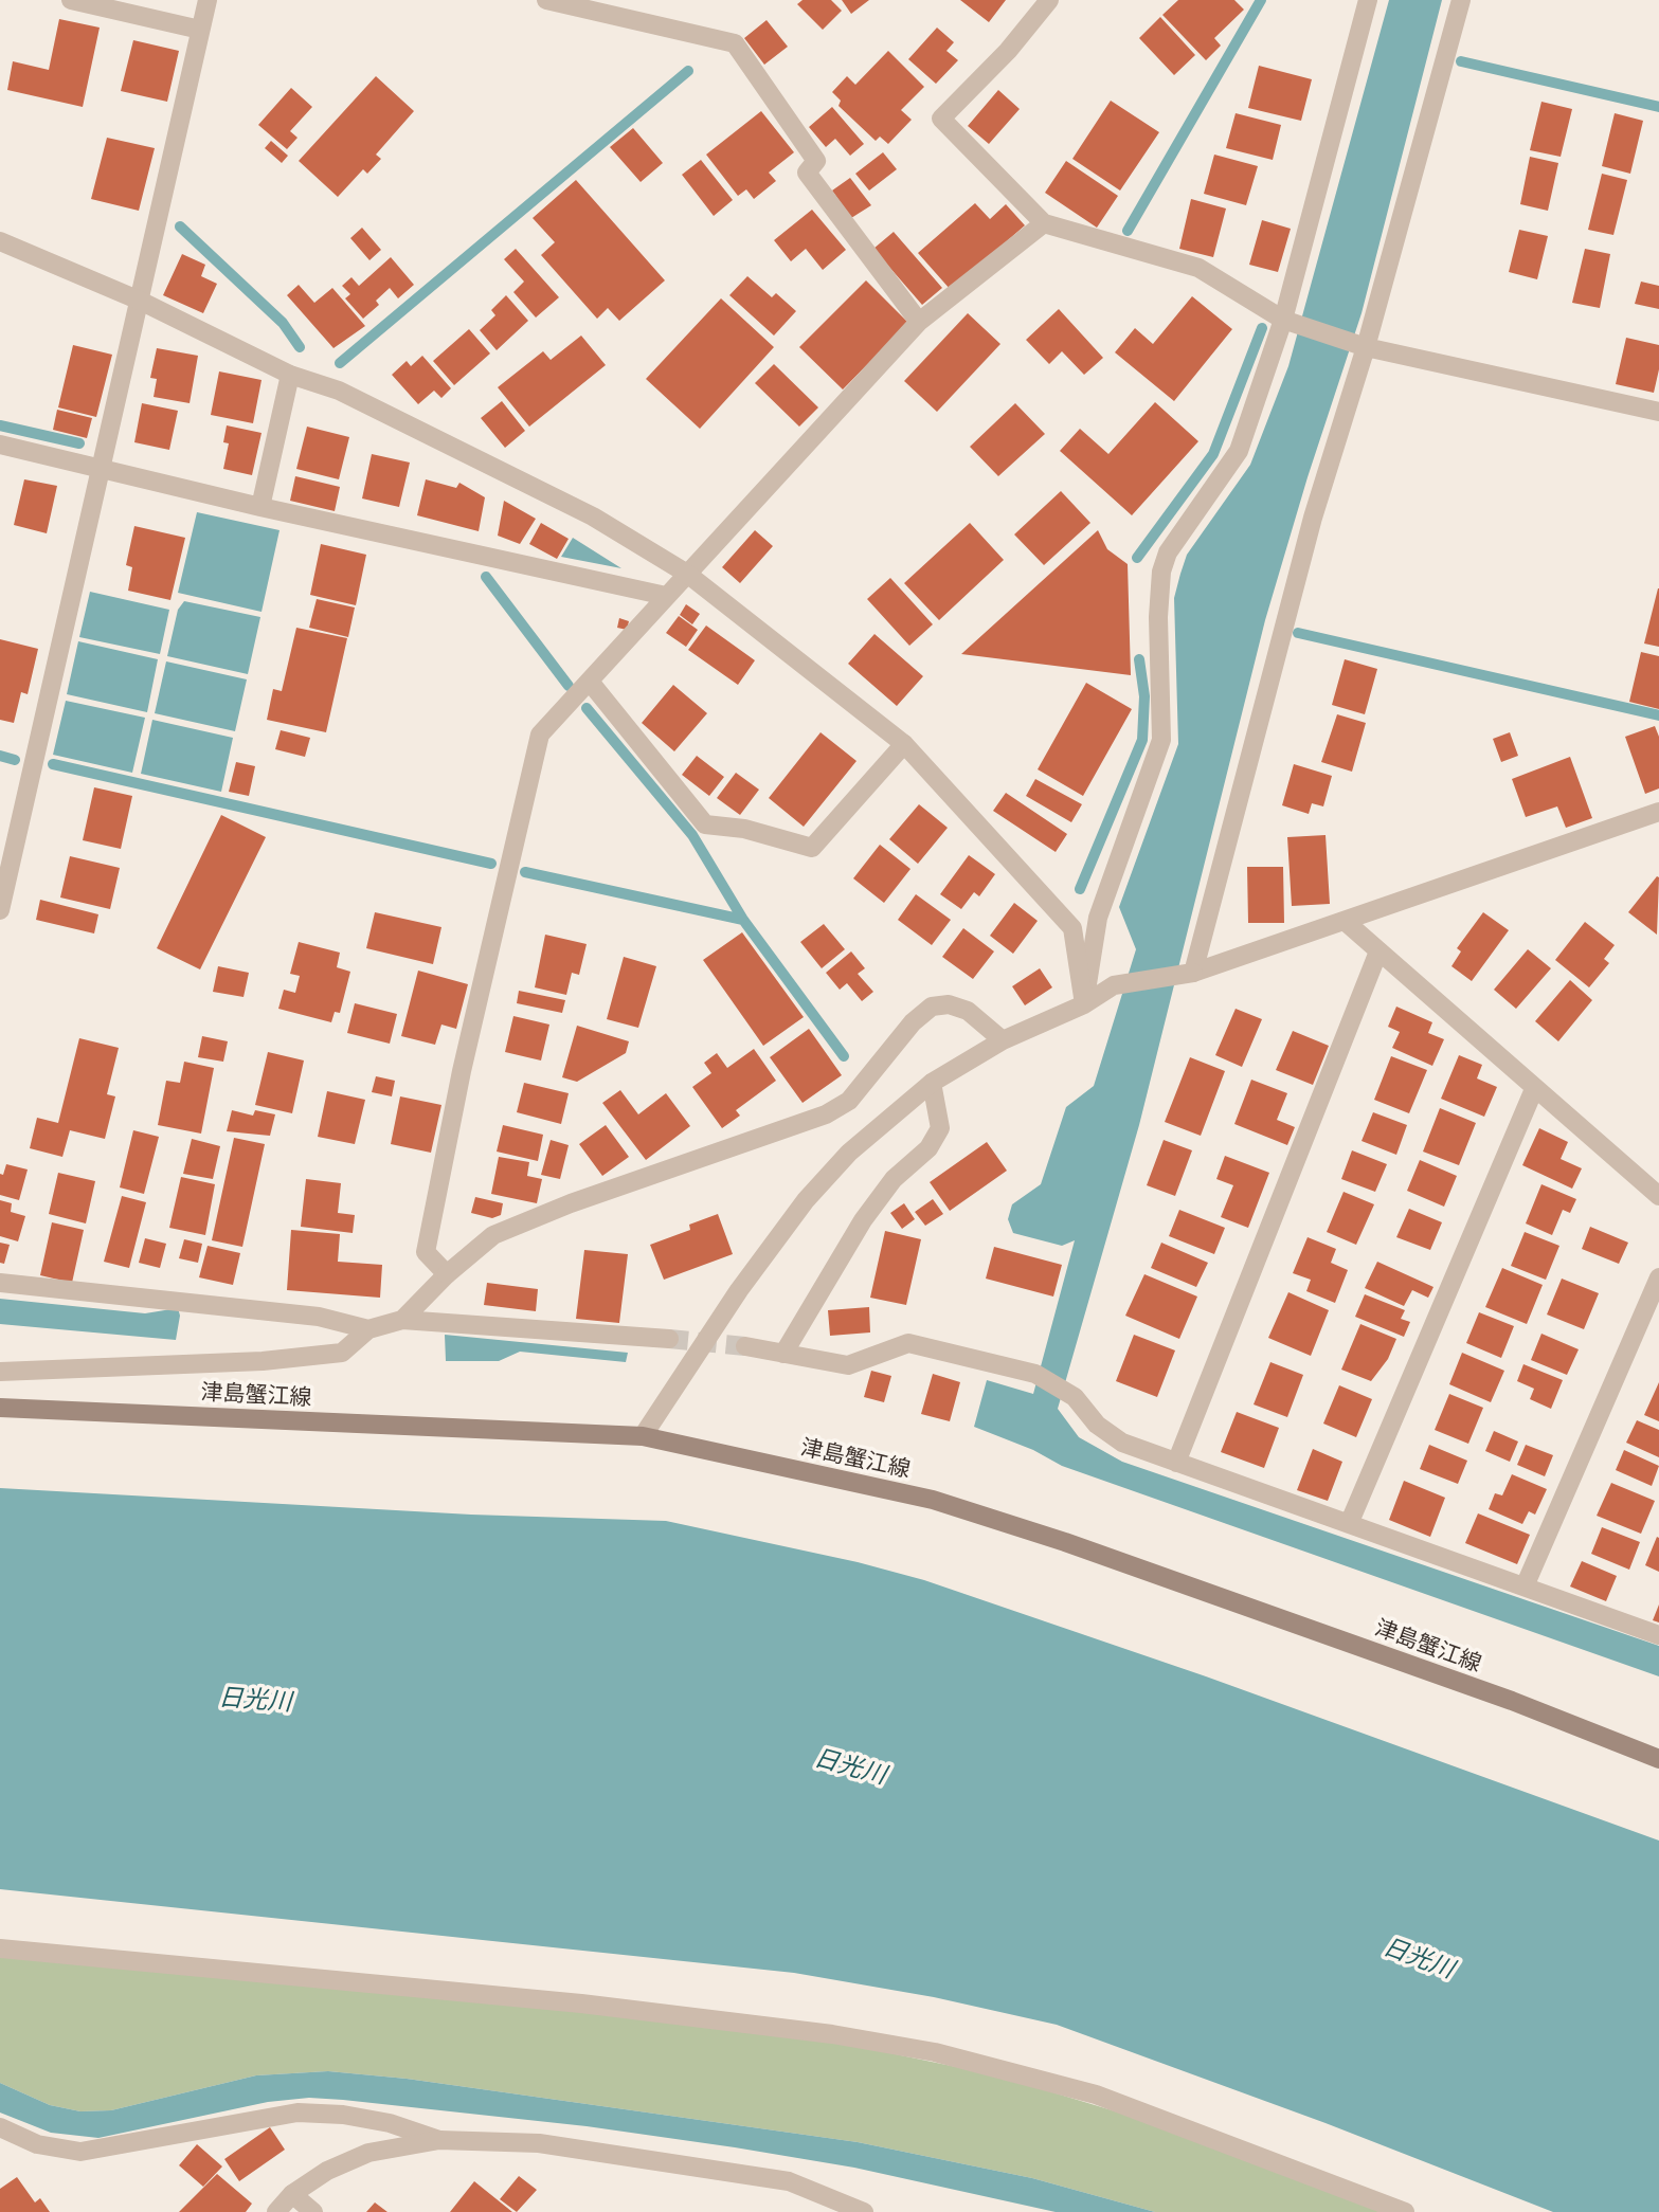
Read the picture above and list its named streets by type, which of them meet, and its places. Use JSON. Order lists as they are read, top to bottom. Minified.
{"streets":{"main road":["津島蟹江線"]},"water":["日光川"]}
